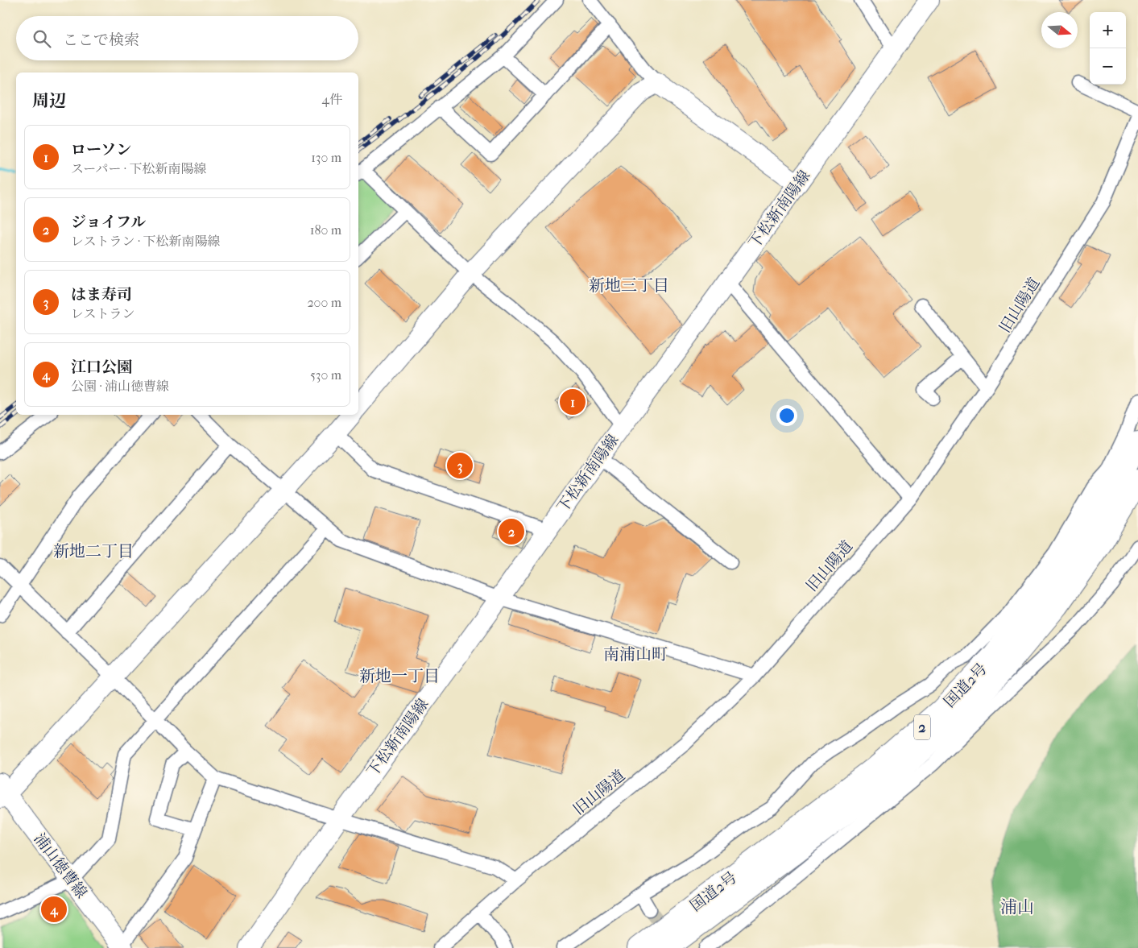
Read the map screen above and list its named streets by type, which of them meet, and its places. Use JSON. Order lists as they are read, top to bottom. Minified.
{"streets":{"highway":["国道2号","2"],"street":["下松新南陽線","旧山陽道","浦山徳曹線"]},"districts":["新地三丁目","新地二丁目","南浦山町","新地一丁目","浦山"],"north":"right","page":{"map_buttons":["+","−"],"search":"ここで検索","heading":["周辺","4件"],"list":[{"mark":"1","name":"ローソン","note":"スーパー · 下松新南陽線","value":"130 m"},{"mark":"2","name":"ジョイフル","note":"レストラン · 下松新南陽線","value":"180 m"},{"mark":"3","name":"はま寿司","note":"レストラン","value":"200 m"},{"mark":"4","name":"江口公園","note":"公園 · 浦山徳曹線","value":"530 m"}],"pins":["1","3","2","4"]}}
